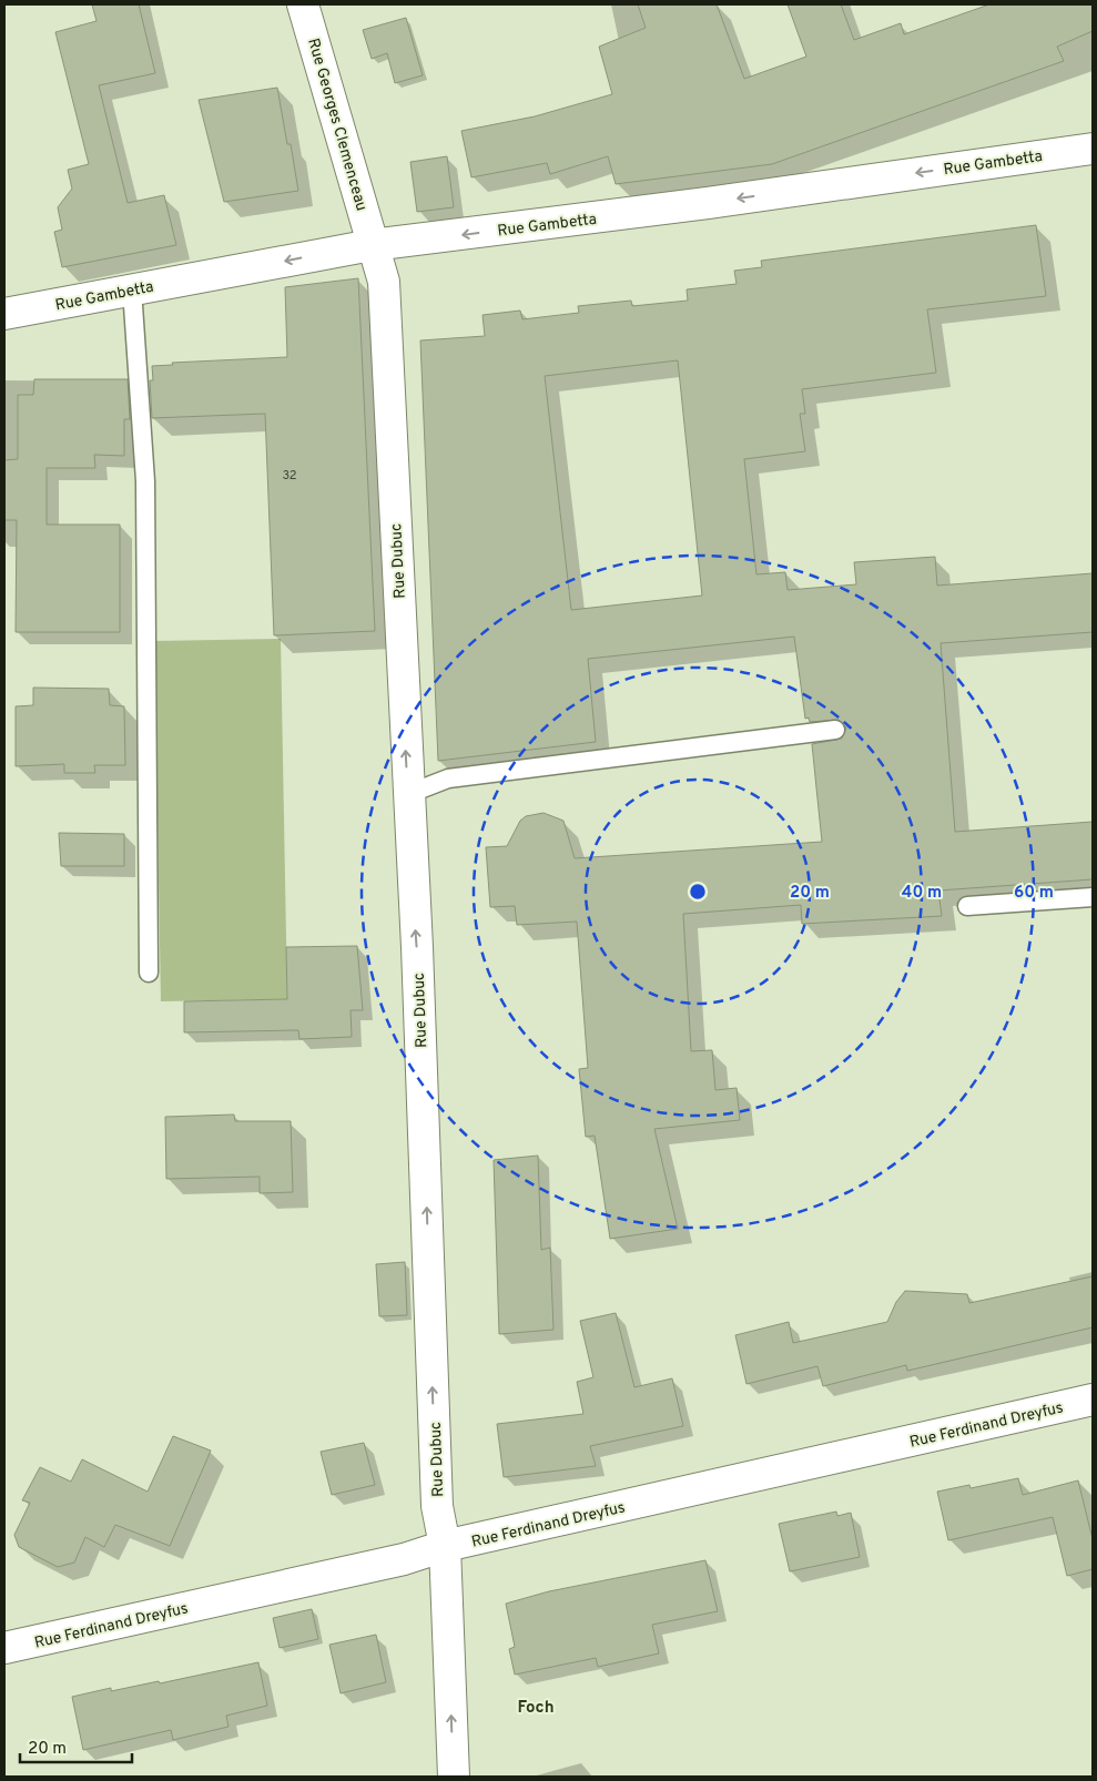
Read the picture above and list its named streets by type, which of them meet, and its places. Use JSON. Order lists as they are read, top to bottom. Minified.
{"streets":{"street":["Rue Georges Clemenceau","Rue Gambetta","Rue Dubuc","Rue Ferdinand Dreyfus"]},"crossings":[["Rue Georges Clemenceau","Rue Gambetta"],["Rue Georges Clemenceau","Rue Dubuc"],["Rue Gambetta","Rue Dubuc"],["Rue Dubuc","Rue Ferdinand Dreyfus"]],"one_way":["Rue Gambetta","Rue Dubuc"],"districts":["Foch"],"house_numbers":["32"],"scale_bar":"20 m","rings":["20 m","40 m","60 m"]}
